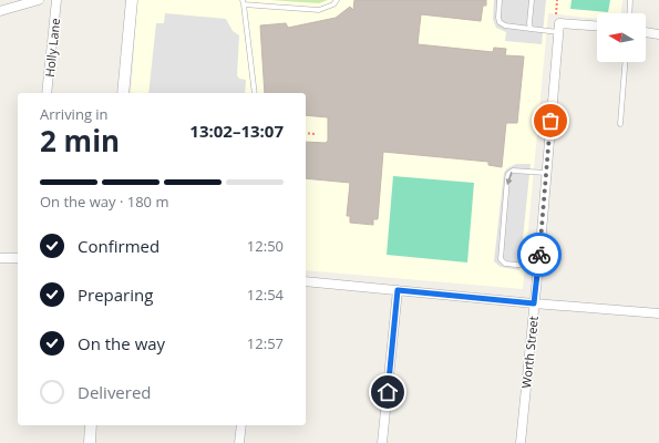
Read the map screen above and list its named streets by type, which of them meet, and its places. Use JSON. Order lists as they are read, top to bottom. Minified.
{"streets":{"street":["Holly Lane","Worth Street"]},"north":"left","page":{"heading":["2 min","Arriving in","13:02–13:07"],"bar":"On the way · 180 m","list":[["Confirmed","12:50"],["Preparing","12:54"],["On the way","12:57"],"Delivered"]}}
